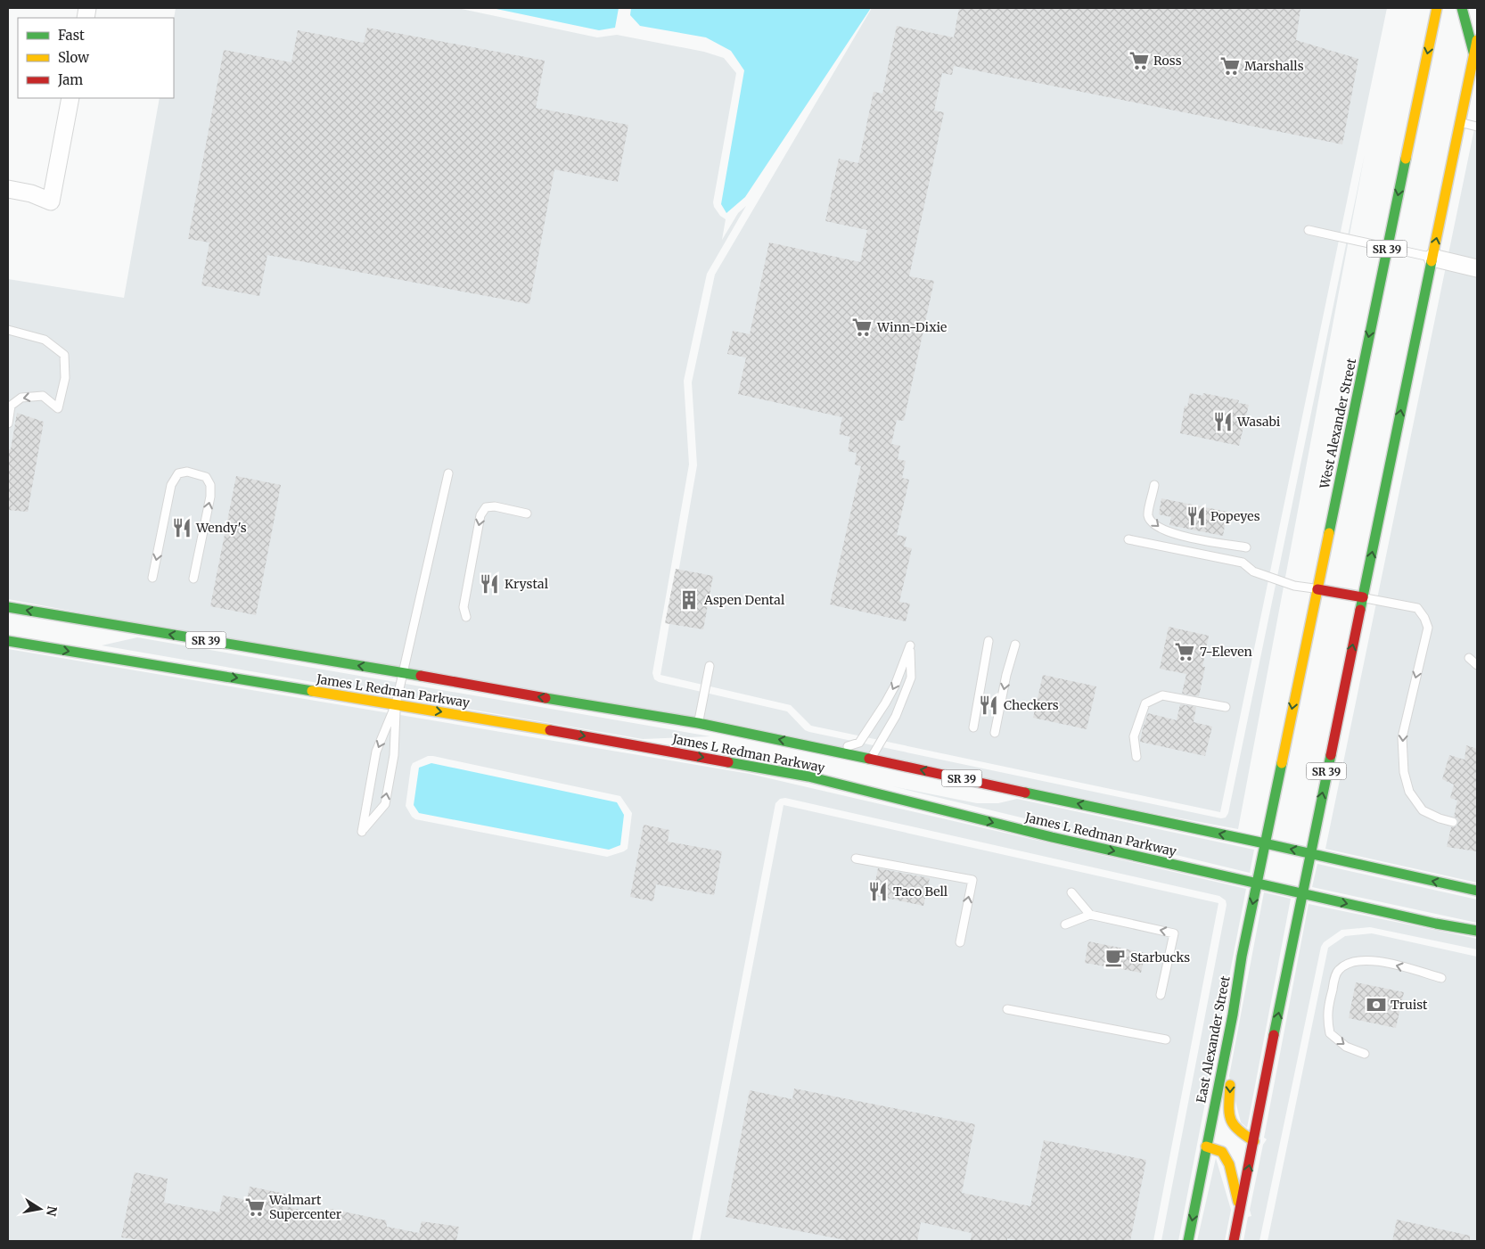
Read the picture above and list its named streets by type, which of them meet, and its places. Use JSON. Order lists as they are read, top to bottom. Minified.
{"streets":{"main road":["SR 39","West Alexander Street","James L Redman Parkway","East Alexander Street"]},"crossings":[["SR 39","James L Redman Parkway"],["West Alexander Street","James L Redman Parkway"],["West Alexander Street","East Alexander Street"],["James L Redman Parkway","East Alexander Street"]],"places":{"supermarket":["Ross","Marshalls","Winn-Dixie","7-Eleven","Walmart Supercenter"],"restaurant":["Wasabi","Popeyes","Wendy's","Krystal","Checkers","Taco Bell"],"building":["Aspen Dental"],"cafe":["Starbucks"],"bank":["Truist"]},"legend":["Fast","Slow","Jam"],"north":"right"}
